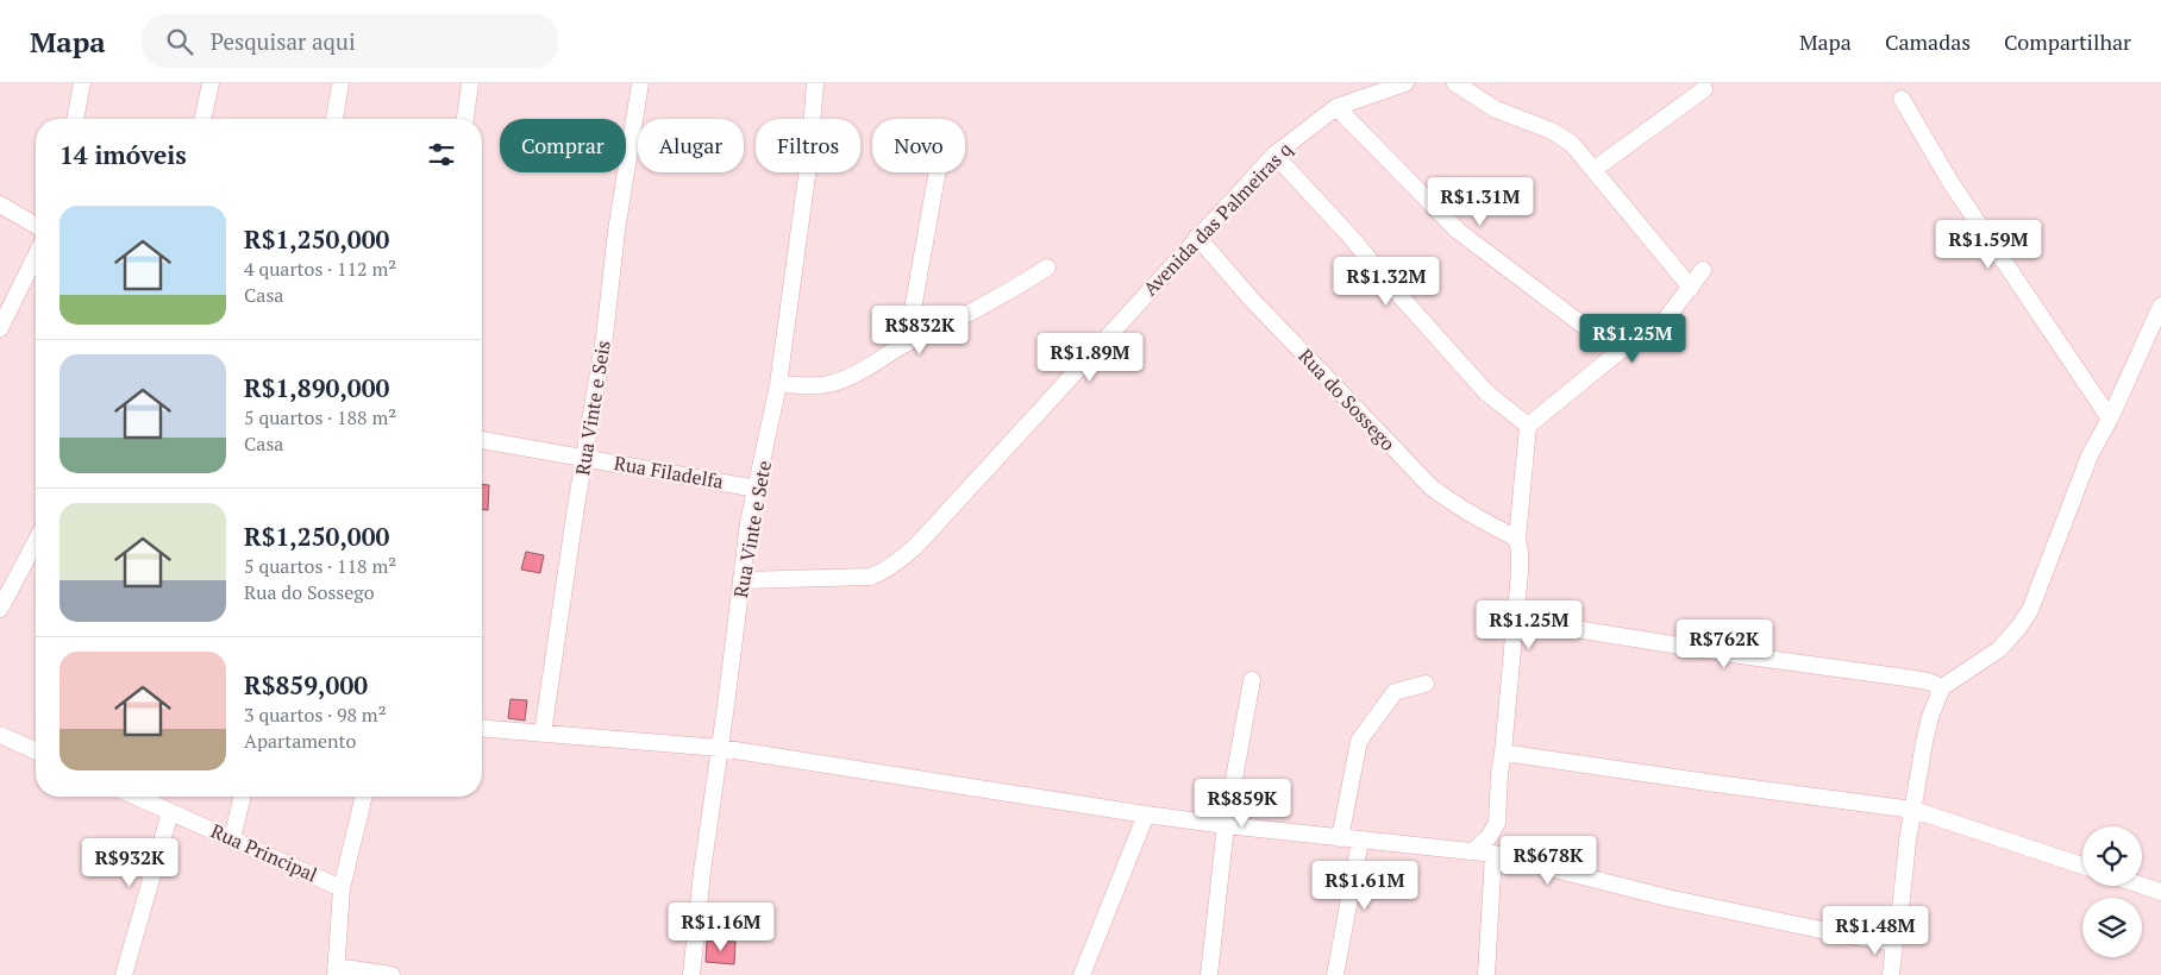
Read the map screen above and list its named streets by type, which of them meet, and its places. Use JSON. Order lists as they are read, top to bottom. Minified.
{"streets":{"street":["Avenida das Palmeiras q","Rua do Sossego","Rua Vinte e Seis","Rua Filadelfa","Rua Vinte e Sete","Rua Principal"]},"crossings":[["Avenida das Palmeiras q","Rua do Sossego"],["Avenida das Palmeiras q","Rua Vinte e Sete"],["Rua Vinte e Seis","Rua Filadelfa"],["Rua Filadelfa","Rua Vinte e Sete"]],"page":{"header":"Mapa","search":"Pesquisar aqui","nav":["Mapa","Camadas","Compartilhar"],"chip":["Comprar","Alugar","Filtros","Novo"],"heading":"14 imóveis","price":["R$1.31M","R$1.59M","R$1.32M","R$832K","R$1.25M","R$1.89M","R$1.25M","R$762K","R$859K","R$678K","R$932K","R$1.61M","R$1.16M","R$1.48M"],"list":[{"name":"R$1,250,000","note":"4 quartos · 112 m² · Casa"},{"name":"R$1,890,000","note":"5 quartos · 188 m² · Casa"},{"name":"R$1,250,000","note":"5 quartos · 118 m² · Rua do Sossego"},{"name":"R$859,000","note":"3 quartos · 98 m² · Apartamento"}]}}
